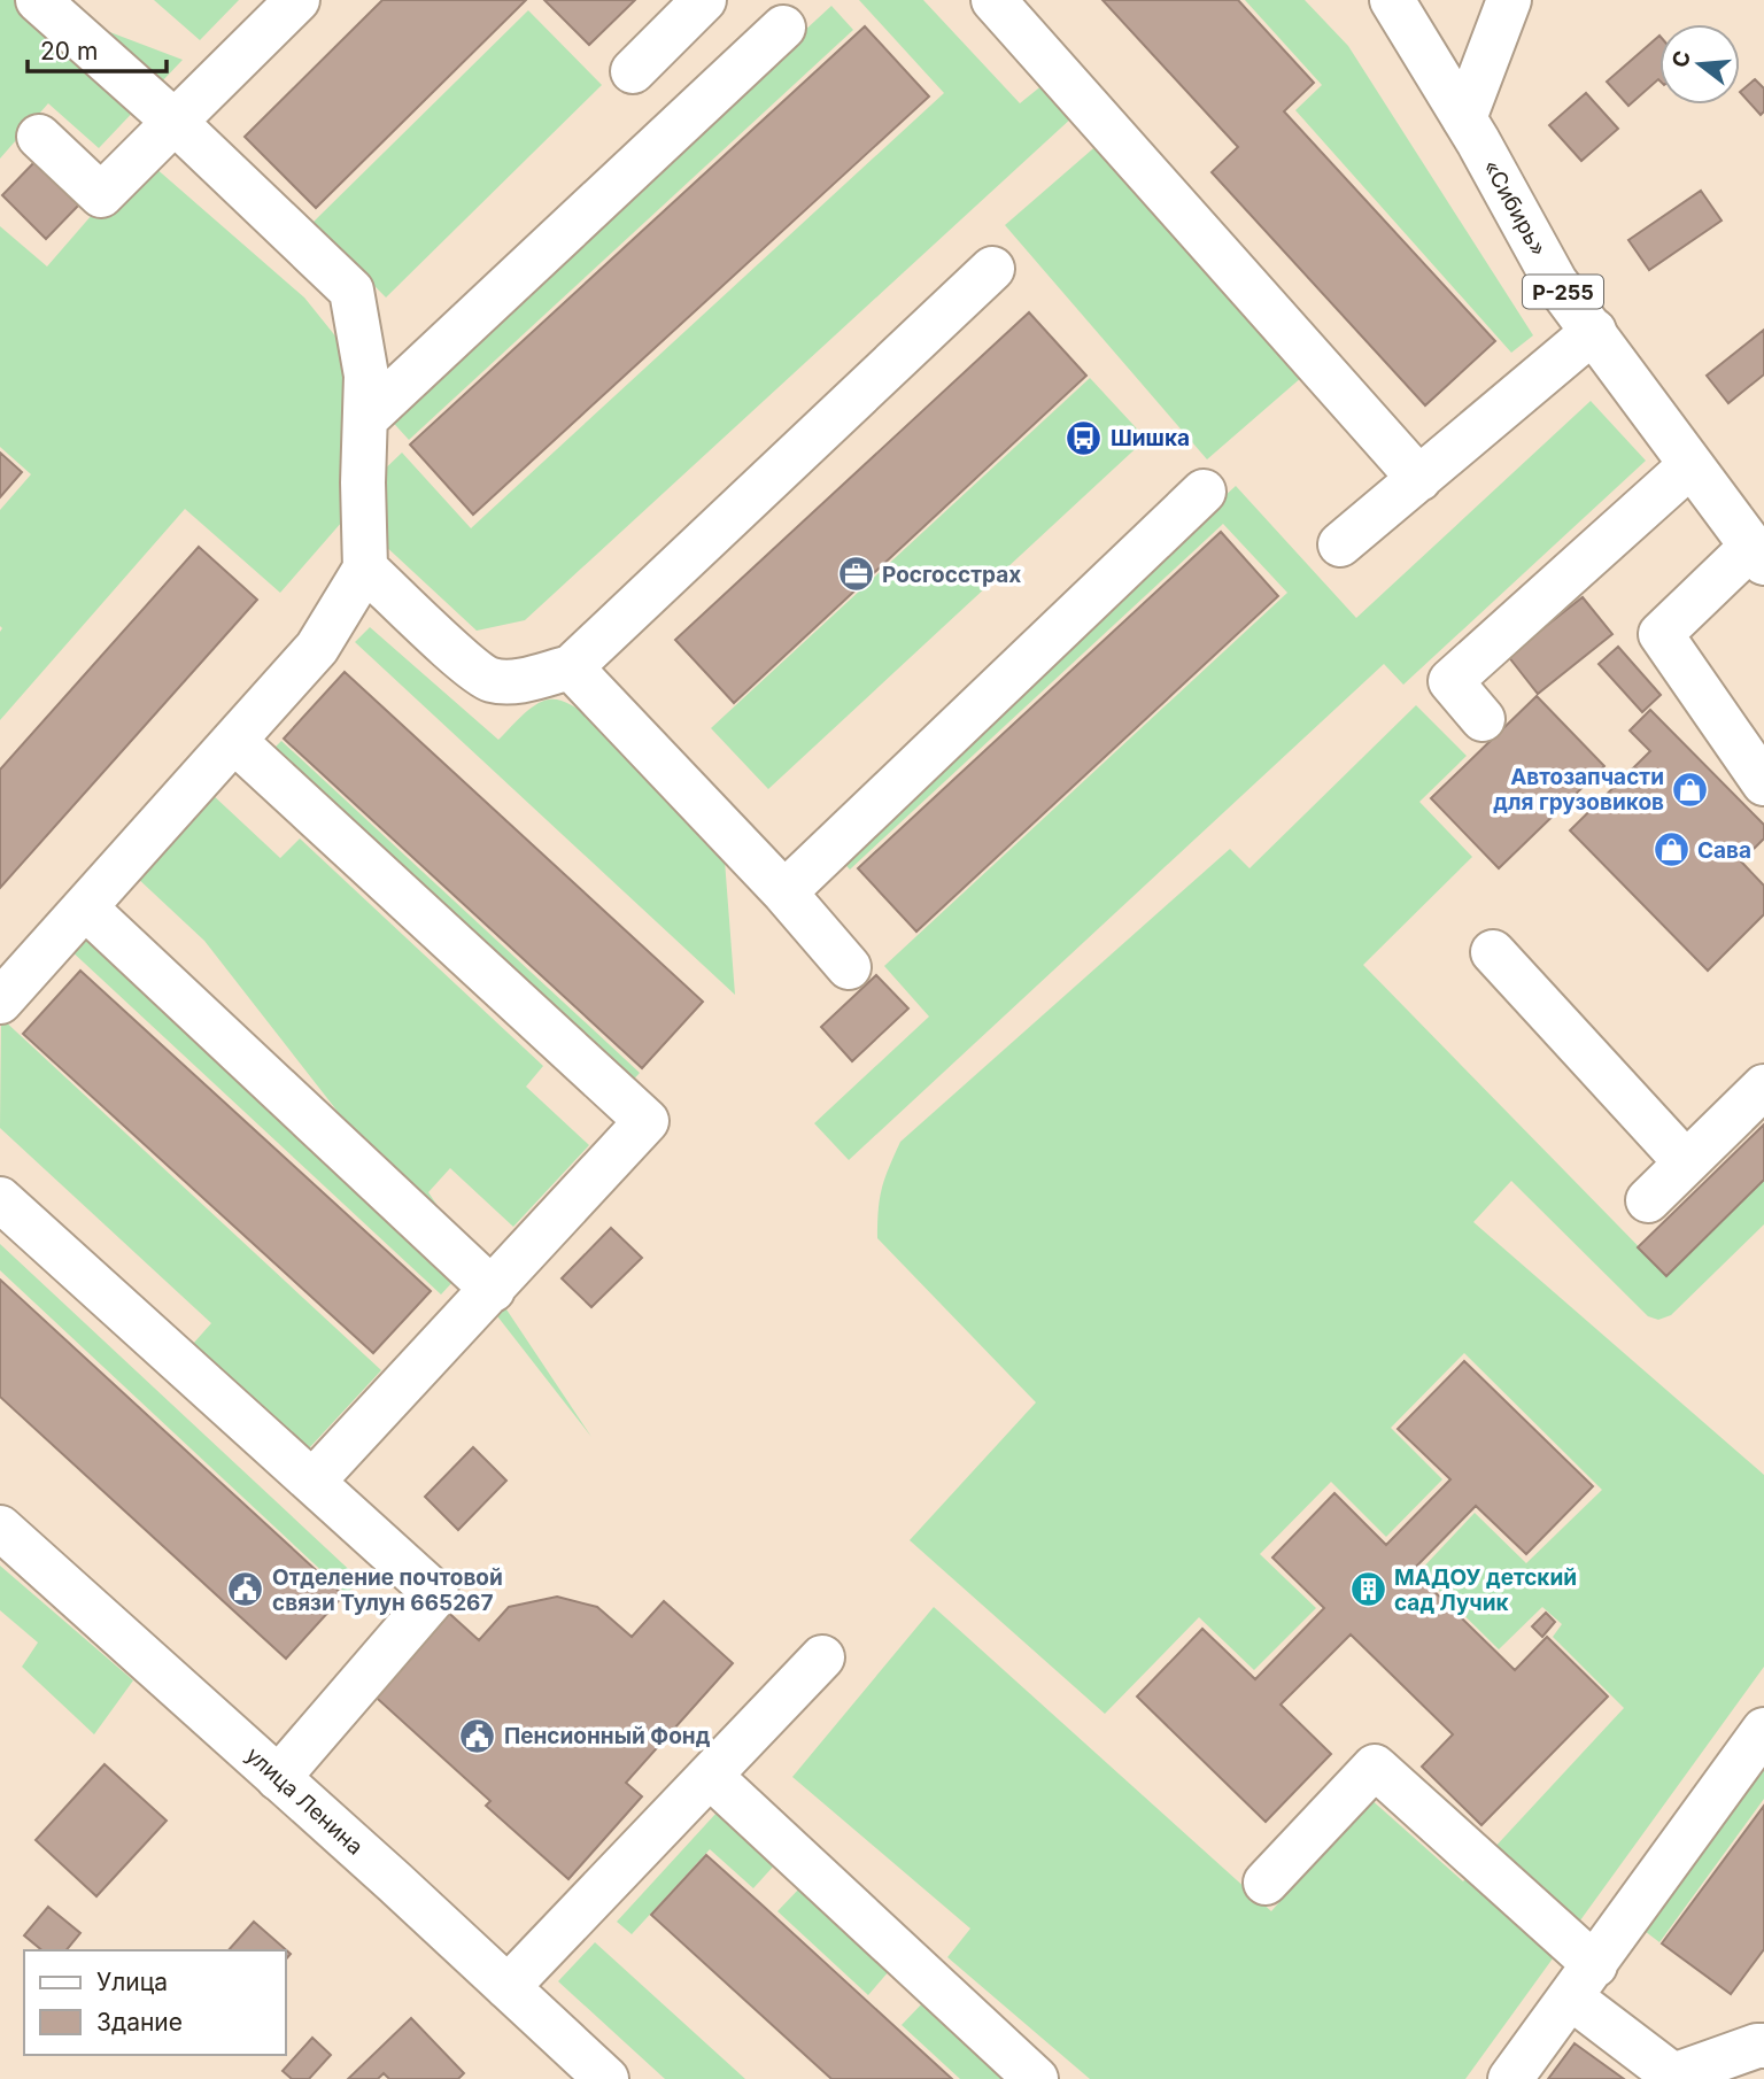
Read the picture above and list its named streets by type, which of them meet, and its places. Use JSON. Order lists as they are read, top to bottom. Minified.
{"streets":{"main road":["«Сибирь»","Р-255","улица Ленина"]},"places":{"bus stop":["Шишка"],"office":["Росгосстрах"],"shop":["Автозапчасти для грузовиков","Сава"],"public building":["Отделение почтовой связи Тулун 665267","Пенсионный Фонд"],"building":["МАДОУ детский сад Лучик"]},"legend":["Улица","Здание"],"scale_bar":"20 m","north":"left"}
